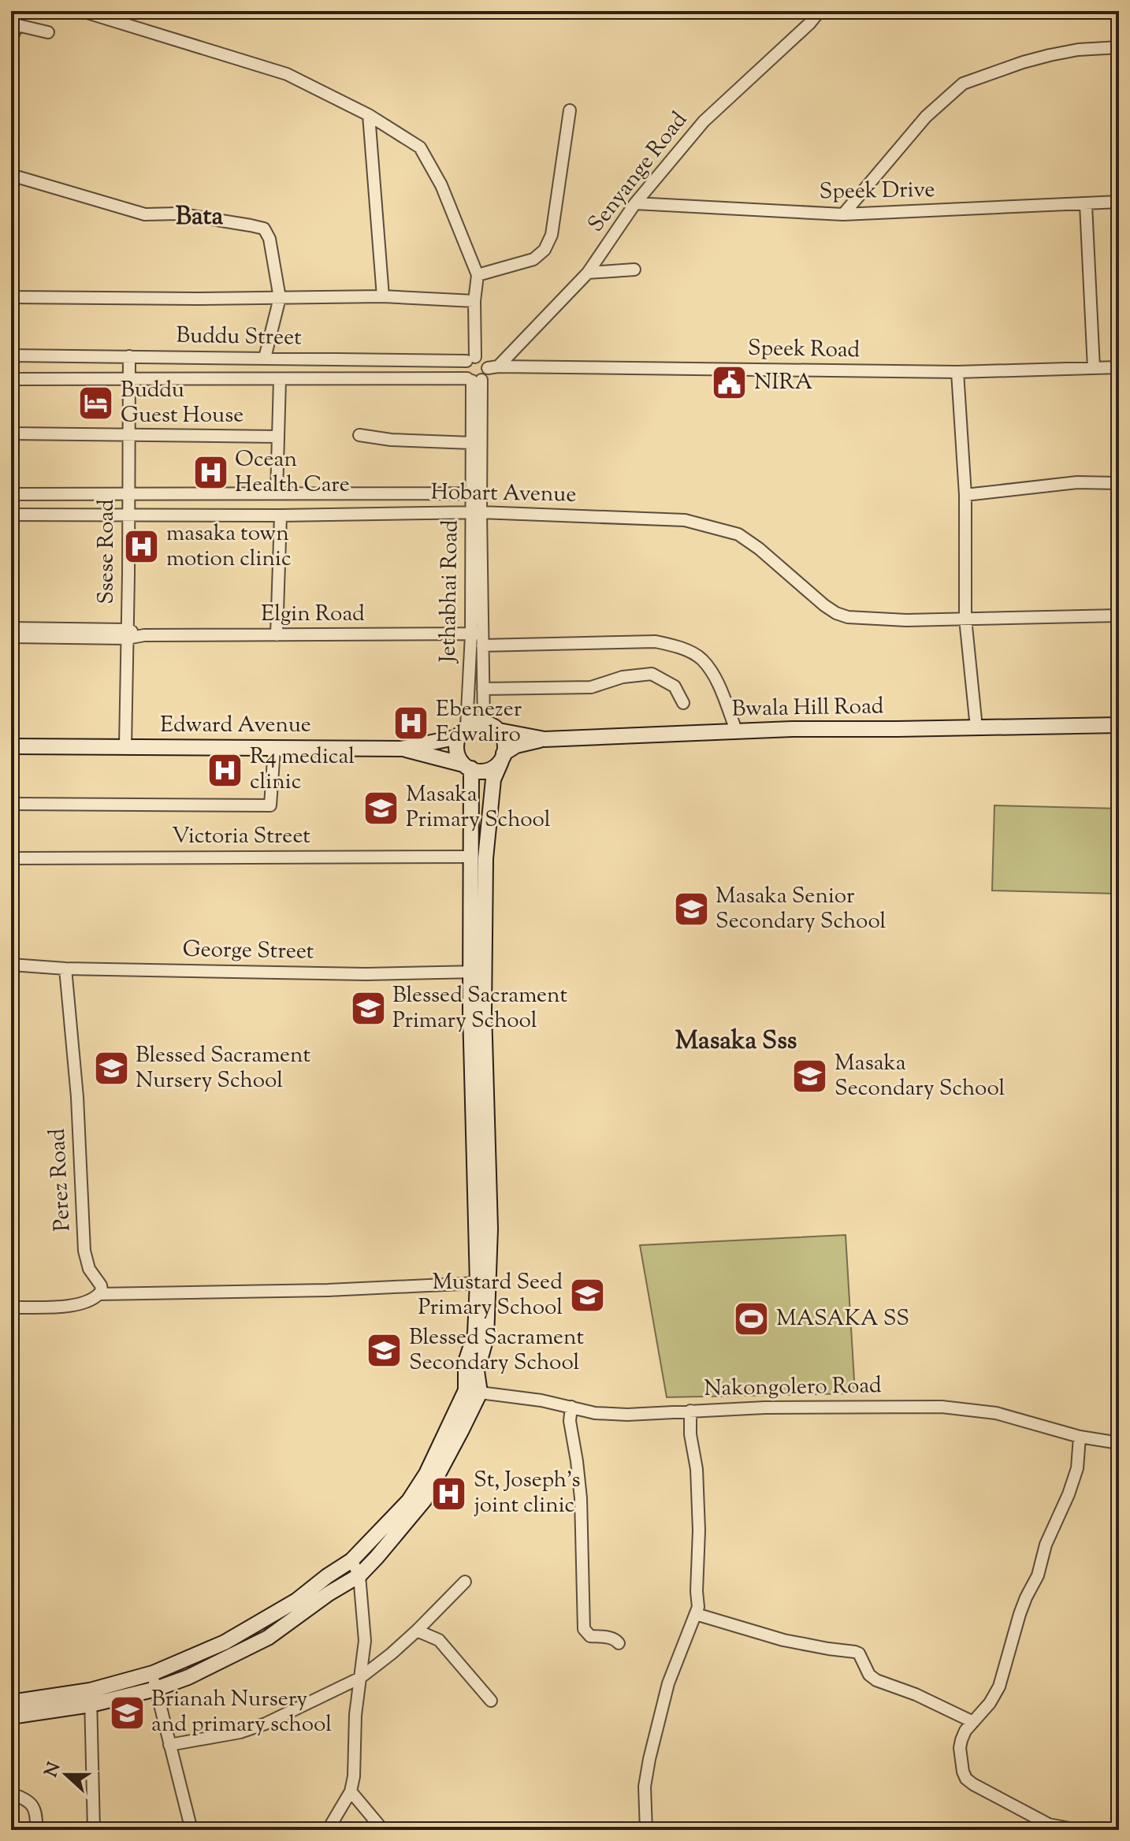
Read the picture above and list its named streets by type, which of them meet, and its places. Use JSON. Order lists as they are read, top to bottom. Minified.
{"streets":{"street":["Senyange Road","Speek Drive","Buddu Street","Speek Road","Hobart Avenue","Ssese Road","Jethabhai Road","Elgin Road","Bwala Hill Road","Edward Avenue","Victoria Street","George Street","Perez Road","Nakongolero Road"]},"crossings":[["Senyange Road","Speek Drive"],["Senyange Road","Speek Road"],["Senyange Road","Jethabhai Road"],["Buddu Street","Ssese Road"],["Hobart Avenue","Ssese Road"],["Hobart Avenue","Jethabhai Road"],["Ssese Road","Elgin Road"],["Ssese Road","Edward Avenue"],["Jethabhai Road","Elgin Road"],["Jethabhai Road","Bwala Hill Road"],["Jethabhai Road","Edward Avenue"],["Elgin Road","Bwala Hill Road"],["Bwala Hill Road","Edward Avenue"],["George Street","Perez Road"]],"districts":["Bata","Masaka Sss"],"places":{"public building":["NIRA"],"hotel":["Buddu Guest House"],"hospital":["Ocean Health Care","masaka town motion clinic","Ebenezer Edwaliro","R4 medical clinic","St, Joseph's joint clinic"],"school or university":["Masaka Primary School","Masaka Senior Secondary School","Blessed Sacrament Primary School","Blessed Sacrament Nursery School","Masaka Secondary School","Mustard Seed Primary School","Blessed Sacrament Secondary School","Brianah Nursery and primary school"],"sports":["MASAKA SS"]},"north":"left"}
